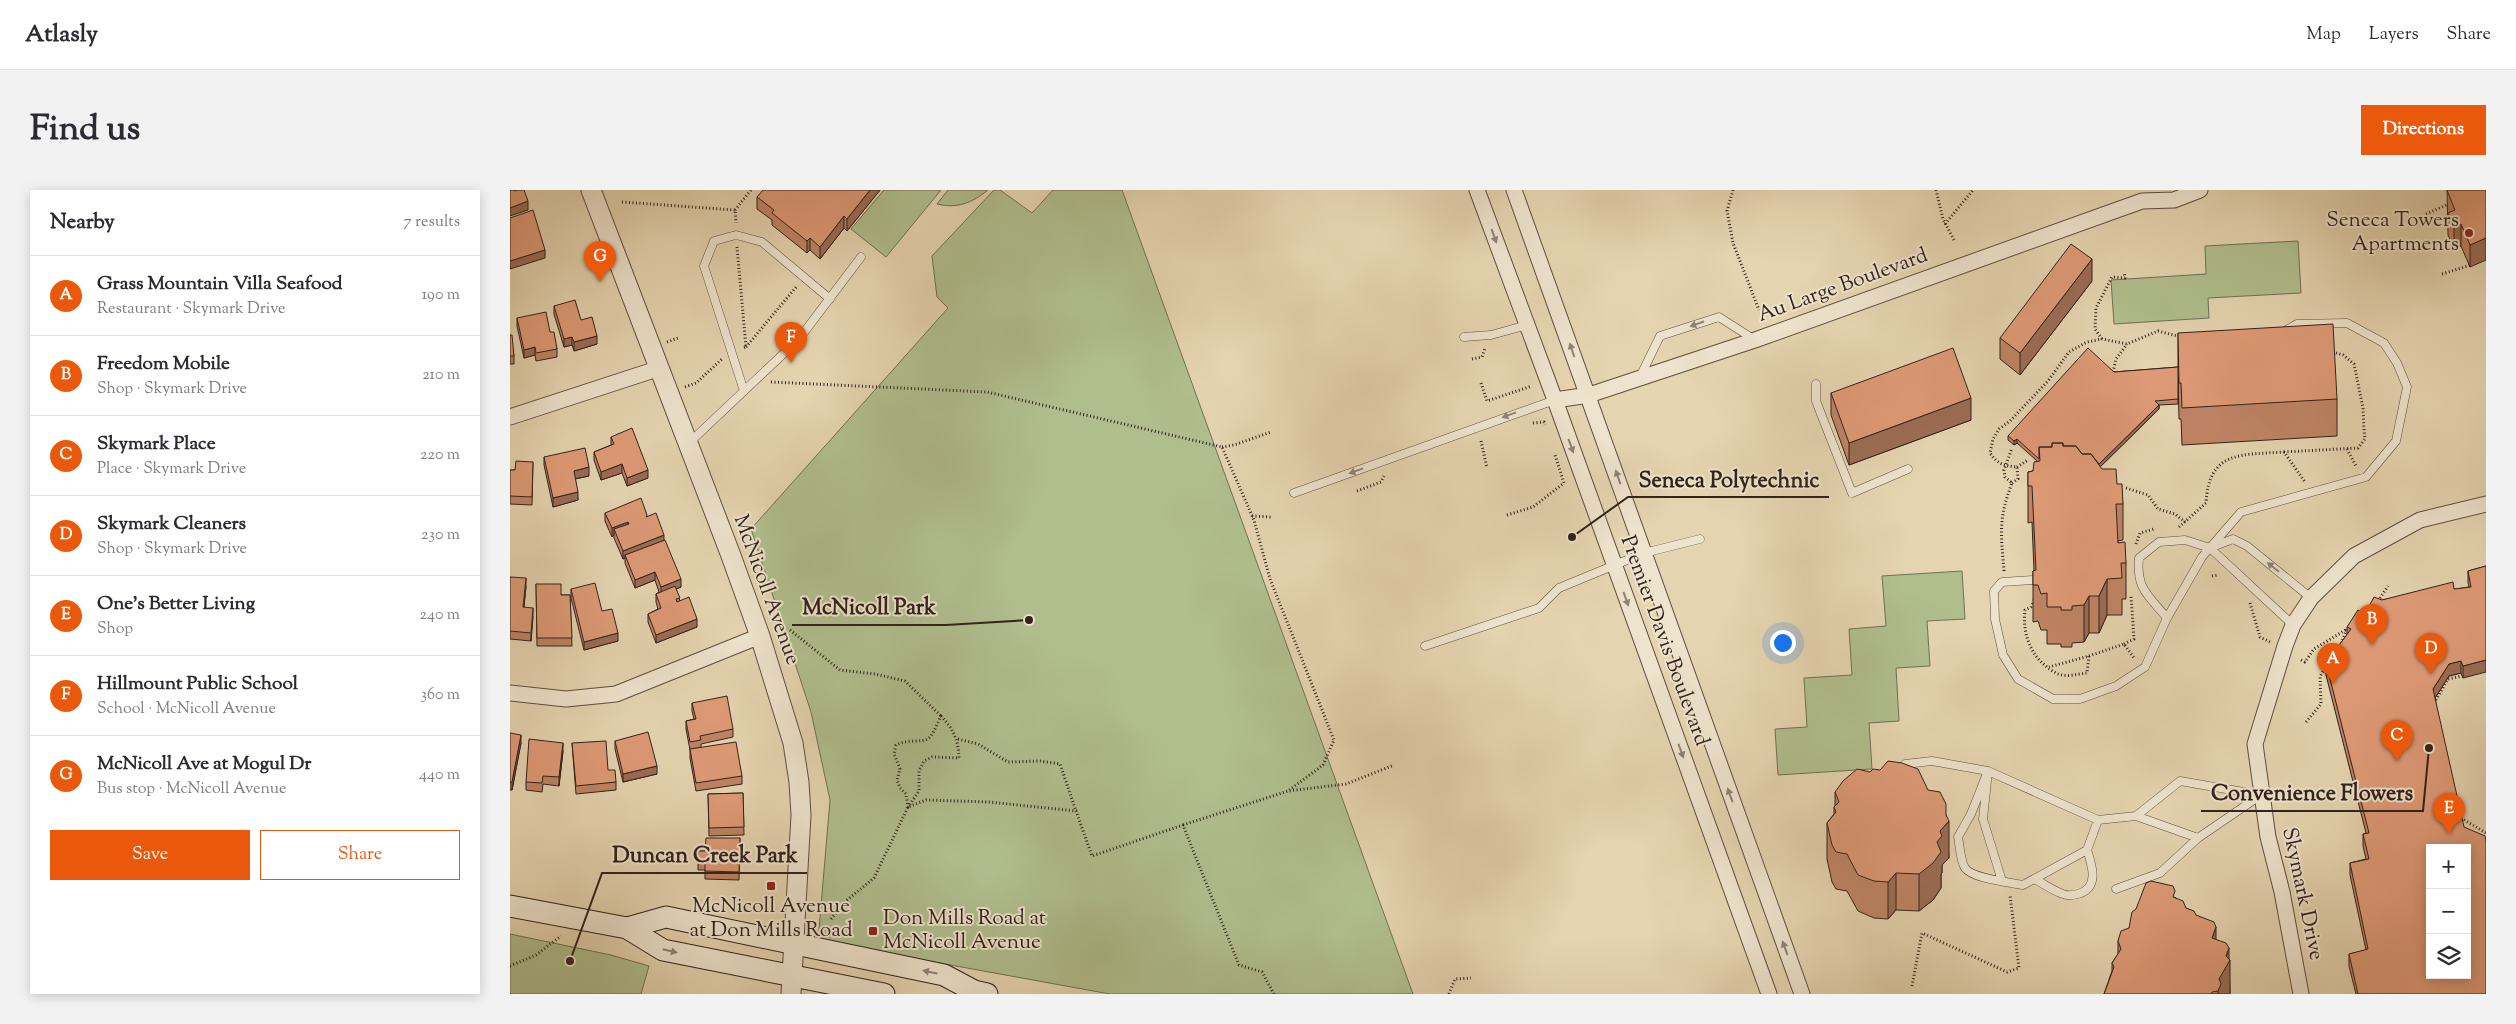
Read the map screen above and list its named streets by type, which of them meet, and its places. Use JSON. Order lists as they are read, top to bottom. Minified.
{"streets":{"street":["Au Large Boulevard","McNicoll Avenue","Premier Davis Boulevard","Skymark Drive"]},"crossings":[["Au Large Boulevard","Premier Davis Boulevard"]],"places":{"other":["Seneca Towers Apartments","Seneca Polytechnic","McNicoll Park","Convenience Flowers","Duncan Creek Park"],"transit":["McNicoll Avenue at Don Mills Road","Don Mills Road at McNicoll Avenue"]},"page":{"header":"Atlasly","nav":["Map","Layers","Share"],"title":"Find us","buttons":["Directions",["Save","Share"]],"heading":["Nearby","7 results"],"pins":["G","F","B","D","A","C","E"],"list":[{"mark":"A","name":"Grass Mountain Villa Seafood","note":"Restaurant · Skymark Drive","value":"190 m"},{"mark":"B","name":"Freedom Mobile","note":"Shop · Skymark Drive","value":"210 m"},{"mark":"C","name":"Skymark Place","note":"Place · Skymark Drive","value":"220 m"},{"mark":"D","name":"Skymark Cleaners","note":"Shop · Skymark Drive","value":"230 m"},{"mark":"E","name":"One's Better Living","note":"Shop","value":"240 m"},{"mark":"F","name":"Hillmount Public School","note":"School · McNicoll Avenue","value":"360 m"},{"mark":"G","name":"McNicoll Ave at Mogul Dr","note":"Bus stop · McNicoll Avenue","value":"440 m"}],"map_buttons":["+","−"]}}
